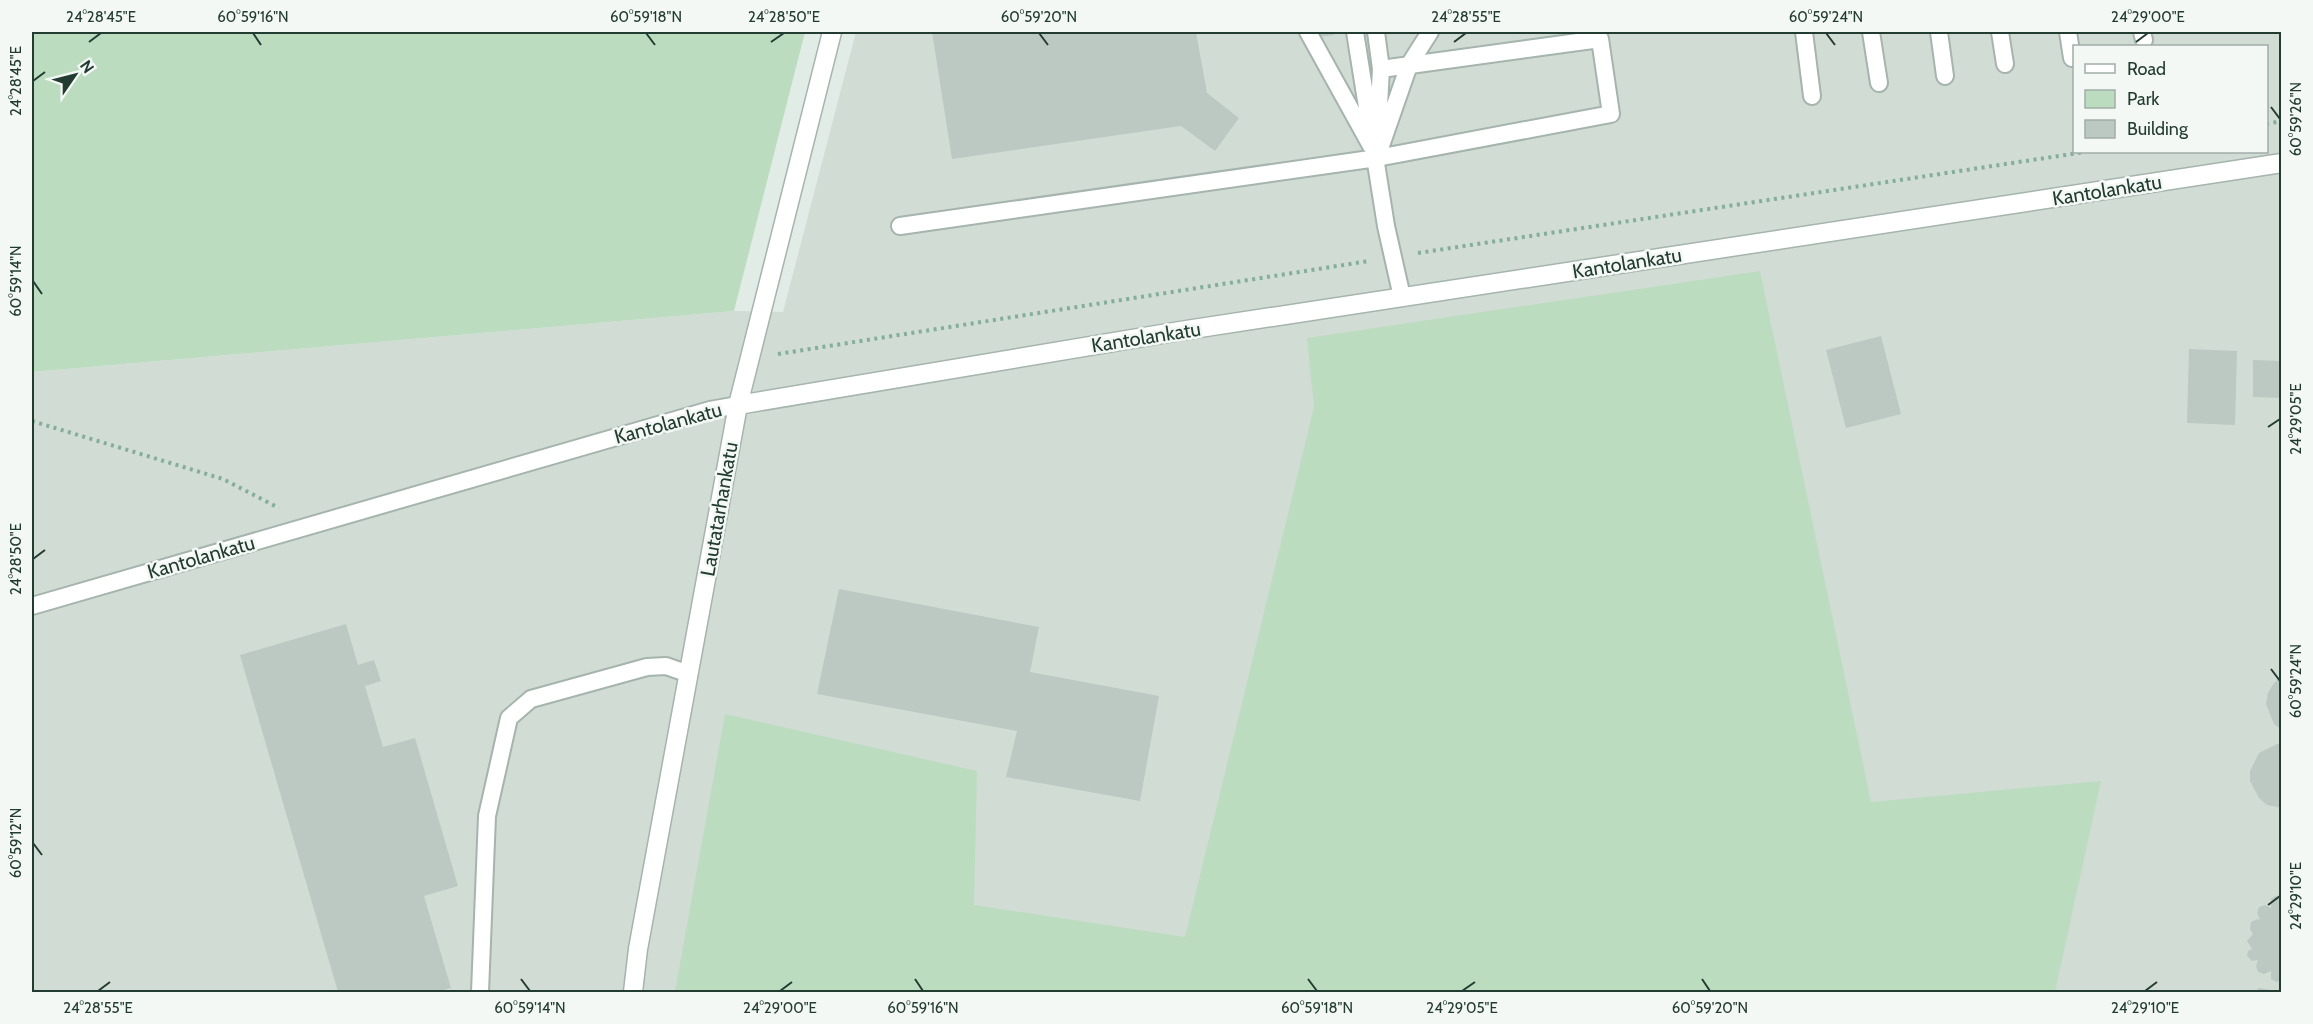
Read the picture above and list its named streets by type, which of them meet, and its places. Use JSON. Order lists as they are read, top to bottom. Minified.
{"streets":{"street":["Kantolankatu","Lautatarhankatu"]},"crossings":[["Kantolankatu","Lautatarhankatu"]],"legend":["Road","Park","Building"],"north":"top right","coordinates":["24°28'45\"E","60°59'16\"N","60°59'18\"N","24°28'50\"E","60°59'20\"N","24°28'55\"E","60°59'24\"N","24°29'00\"E","60°59'26\"N","60°59'14\"N","24°29'05\"E","60°59'12\"N","24°29'10\"E"]}
